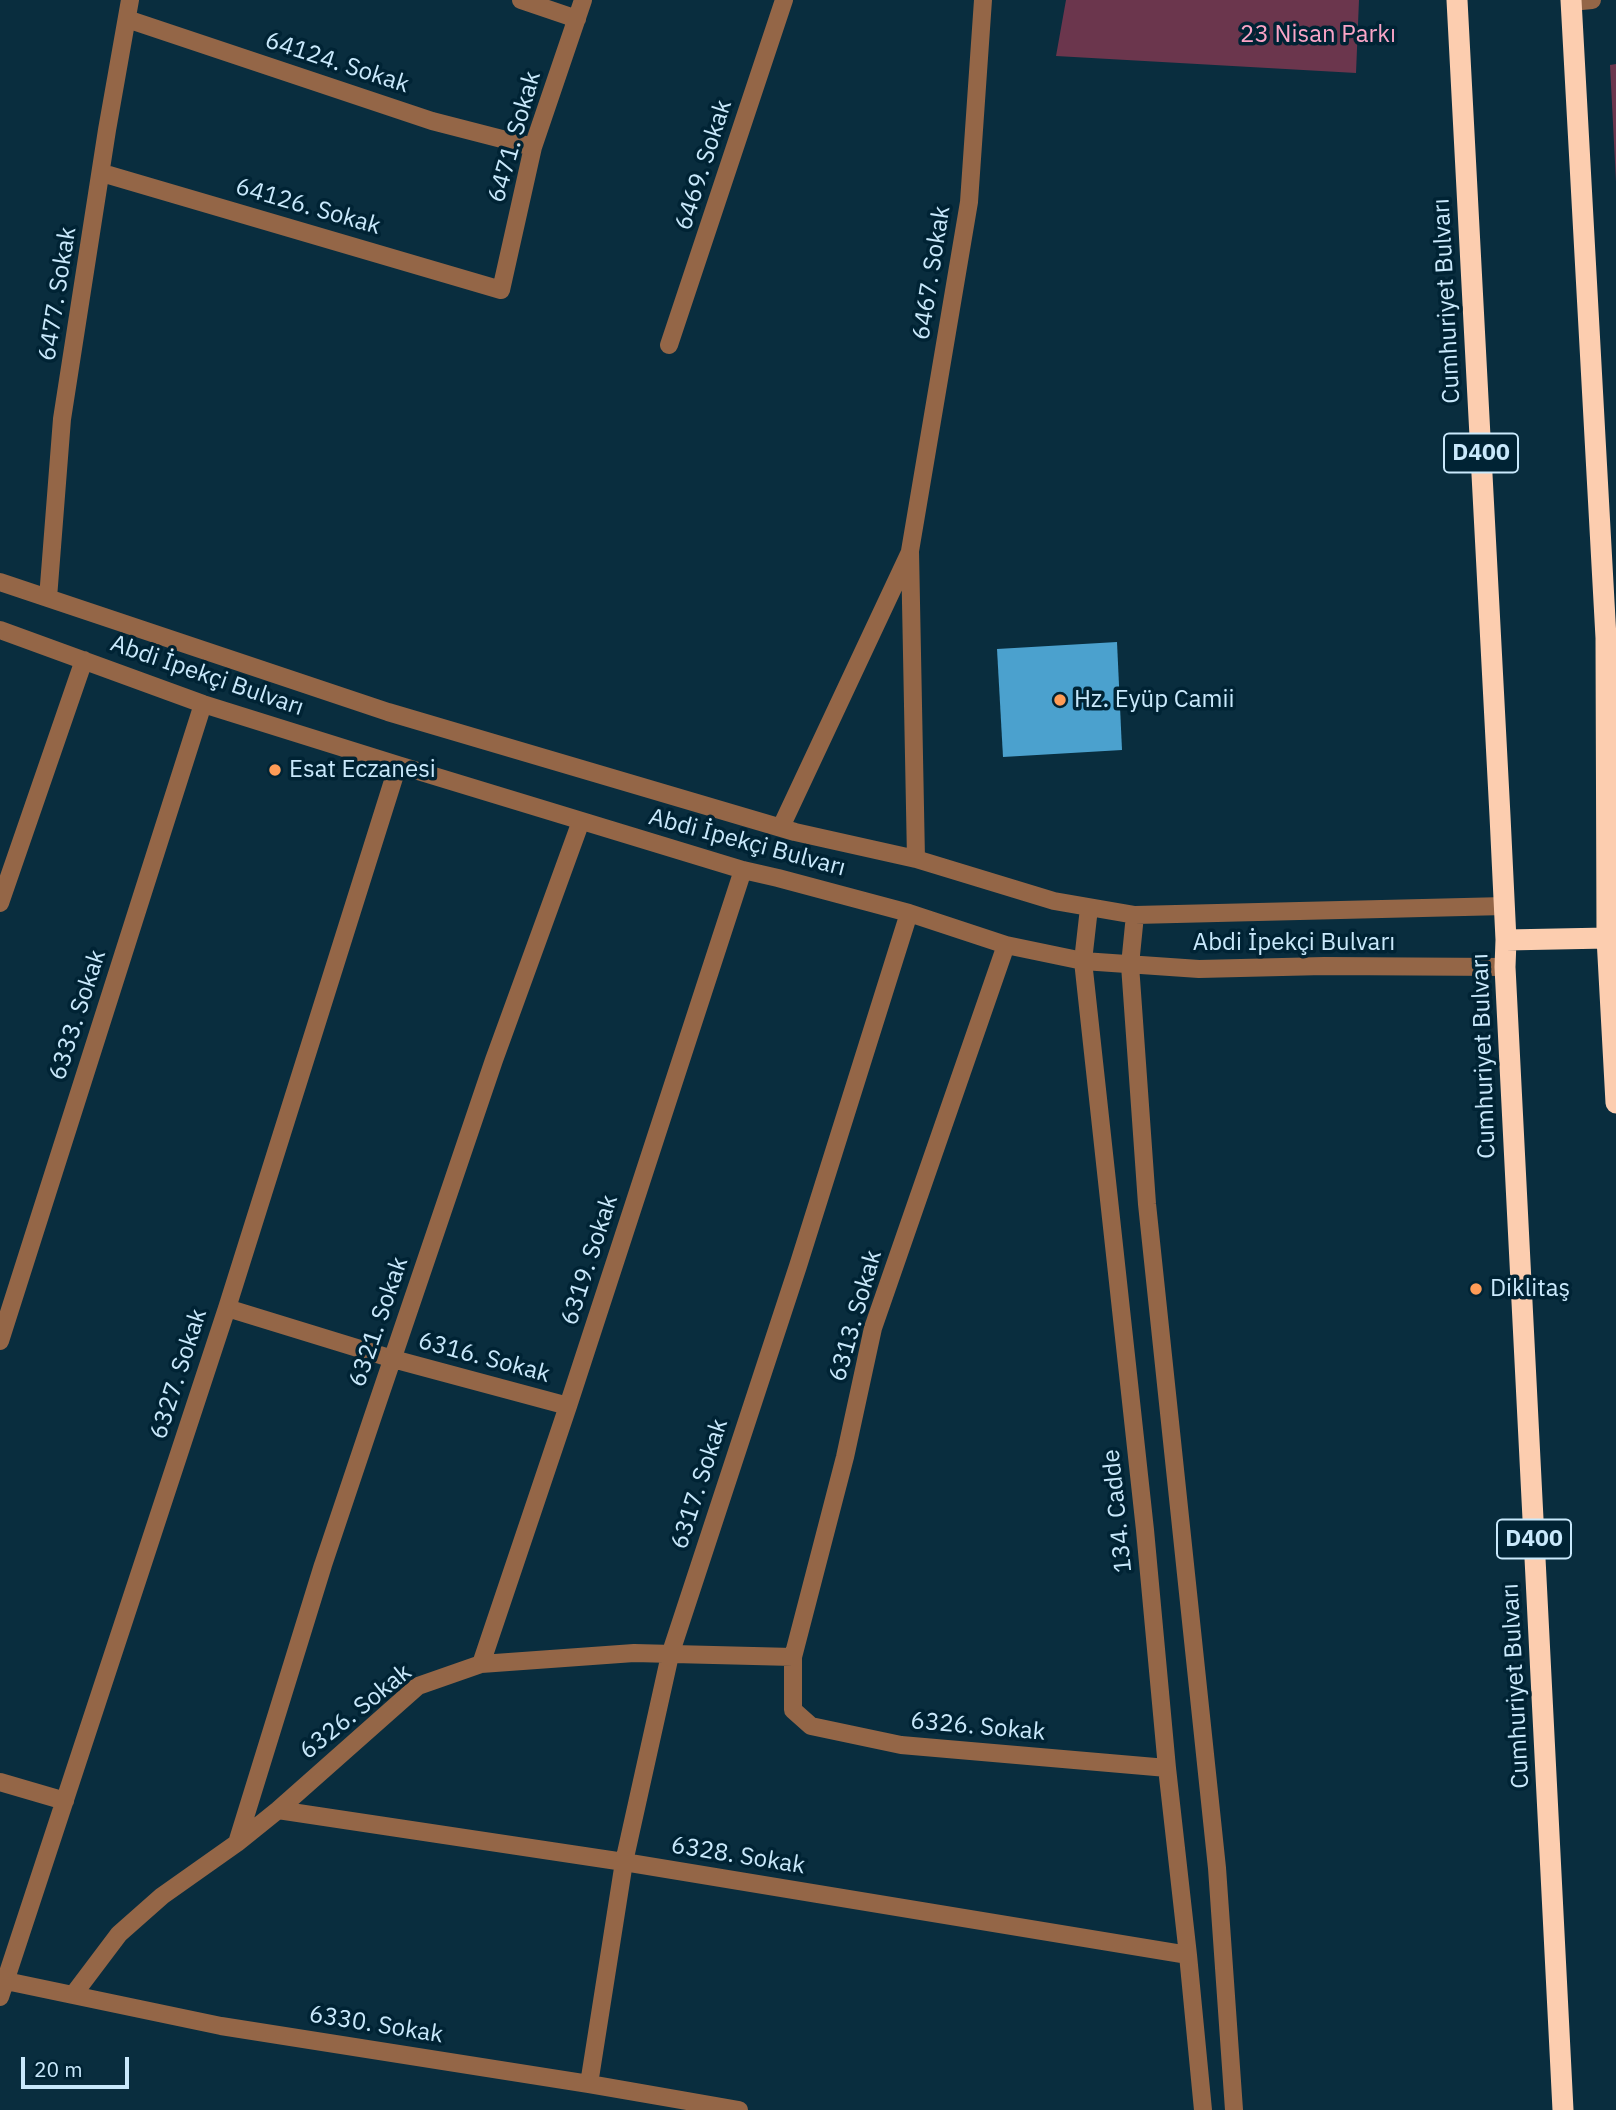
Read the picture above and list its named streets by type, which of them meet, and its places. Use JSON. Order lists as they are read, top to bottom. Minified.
{"streets":{"highway":["Cumhuriyet Bulvarı","D400"],"street":["64124. Sokak","6471. Sokak","6469. Sokak","64126. Sokak","6467. Sokak","6477. Sokak","Abdi İpekçi Bulvarı","6333. Sokak","6319. Sokak","6313. Sokak","6321. Sokak","6316. Sokak","6327. Sokak","6317. Sokak","134. Cadde","6326. Sokak","6328. Sokak","6330. Sokak"]},"crossings":[["64124. Sokak","6471. Sokak"],["64124. Sokak","6477. Sokak"],["6471. Sokak","64126. Sokak"],["64126. Sokak","6477. Sokak"],["6467. Sokak","Abdi İpekçi Bulvarı"],["6477. Sokak","Abdi İpekçi Bulvarı"],["Cumhuriyet Bulvarı","Abdi İpekçi Bulvarı"],["Abdi İpekçi Bulvarı","6333. Sokak"],["Abdi İpekçi Bulvarı","6319. Sokak"],["Abdi İpekçi Bulvarı","6313. Sokak"],["Abdi İpekçi Bulvarı","6321. Sokak"],["Abdi İpekçi Bulvarı","6327. Sokak"],["Abdi İpekçi Bulvarı","6317. Sokak"],["Abdi İpekçi Bulvarı","134. Cadde"],["6319. Sokak","6316. Sokak"],["6319. Sokak","6326. Sokak"],["6313. Sokak","6326. Sokak"],["6321. Sokak","6316. Sokak"],["6321. Sokak","6326. Sokak"],["6316. Sokak","6327. Sokak"],["6327. Sokak","6330. Sokak"],["6317. Sokak","6326. Sokak"],["6317. Sokak","6328. Sokak"],["6317. Sokak","6330. Sokak"],["134. Cadde","6326. Sokak"],["134. Cadde","6328. Sokak"],["6326. Sokak","6328. Sokak"],["6326. Sokak","6330. Sokak"]],"parks":["23 Nisan Parkı"],"places":["Hz. Eyüp Camii","Esat Eczanesi","Diklitaş"],"scale_bar":"20 m"}
